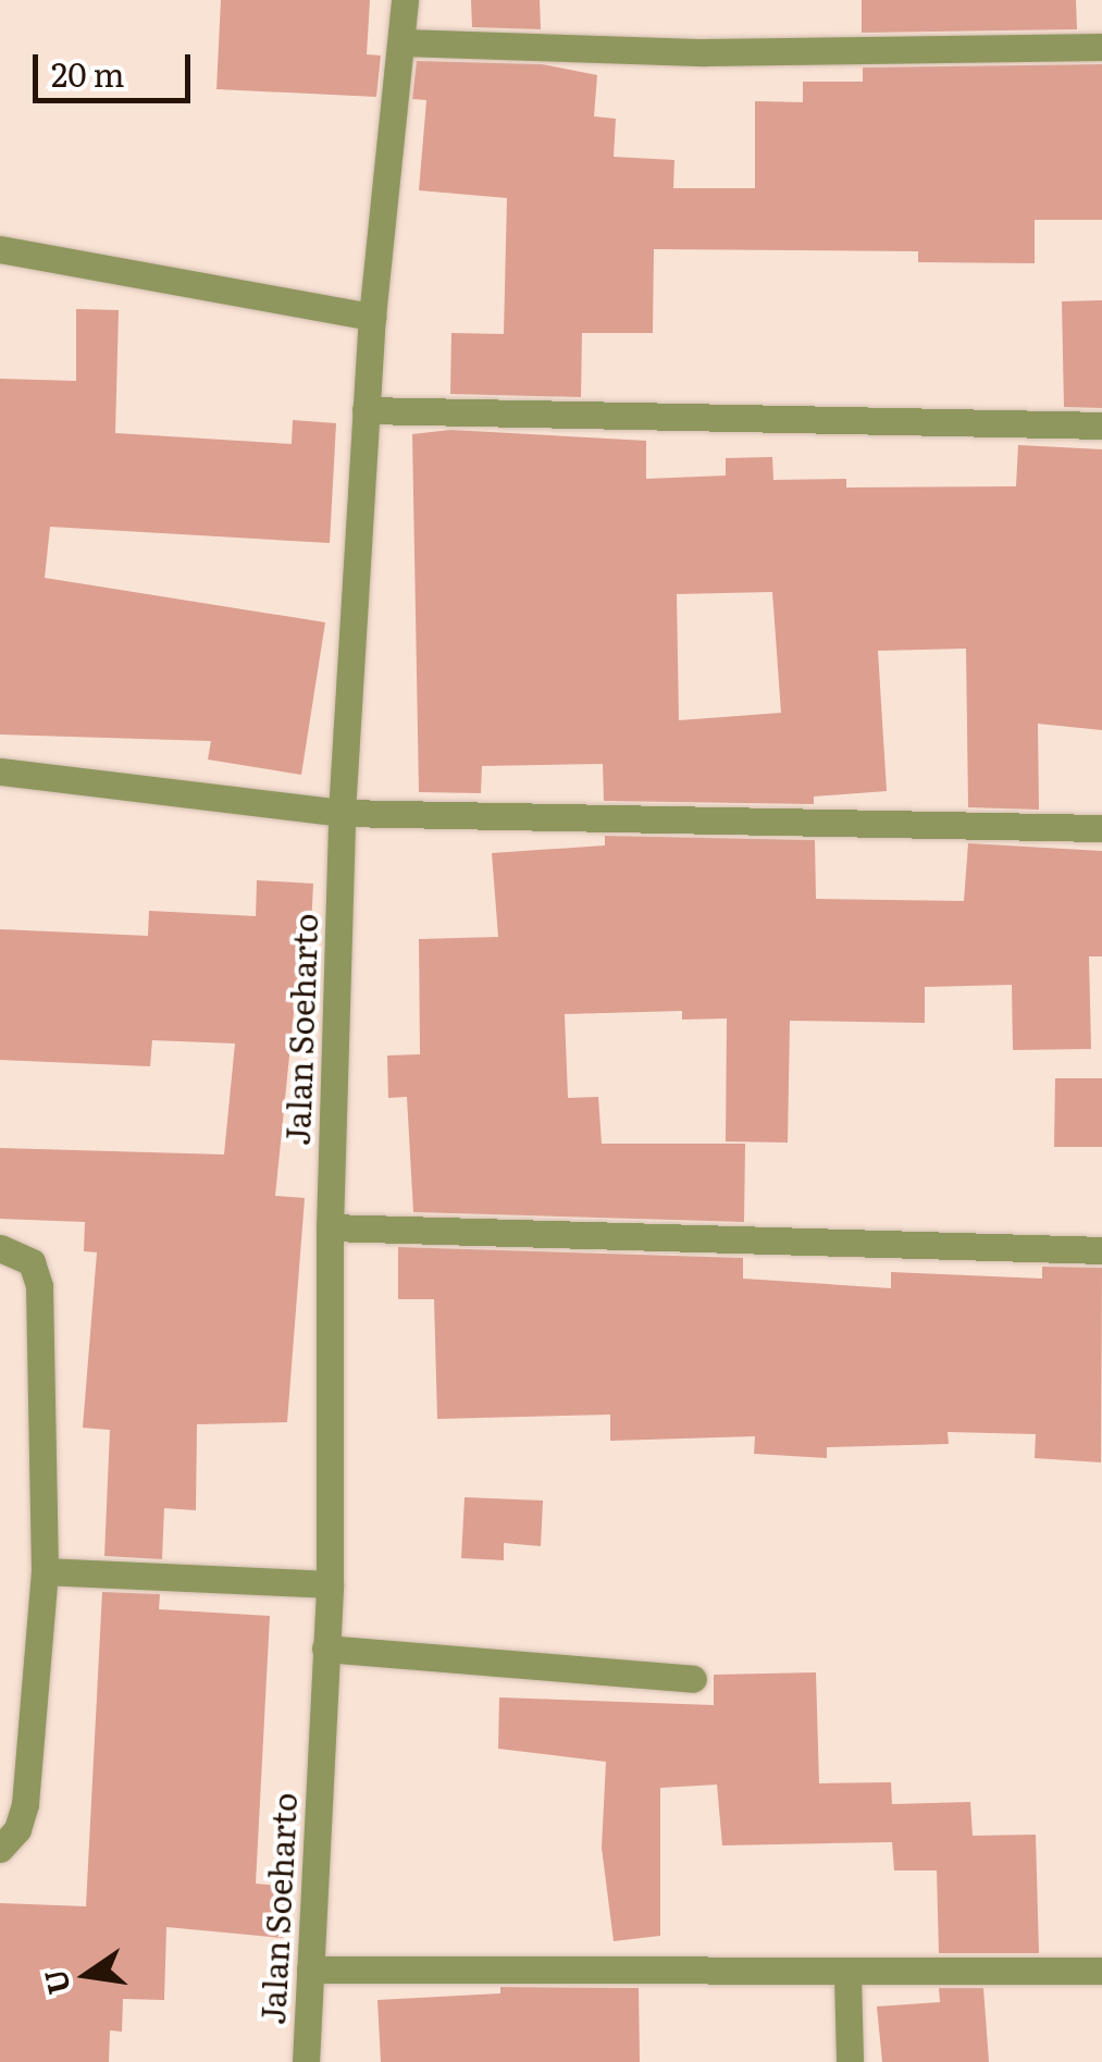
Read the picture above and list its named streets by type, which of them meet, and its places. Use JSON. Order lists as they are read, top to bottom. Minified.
{"streets":{"street":["Jalan Soeharto"]},"scale_bar":"20 m","north":"left"}
